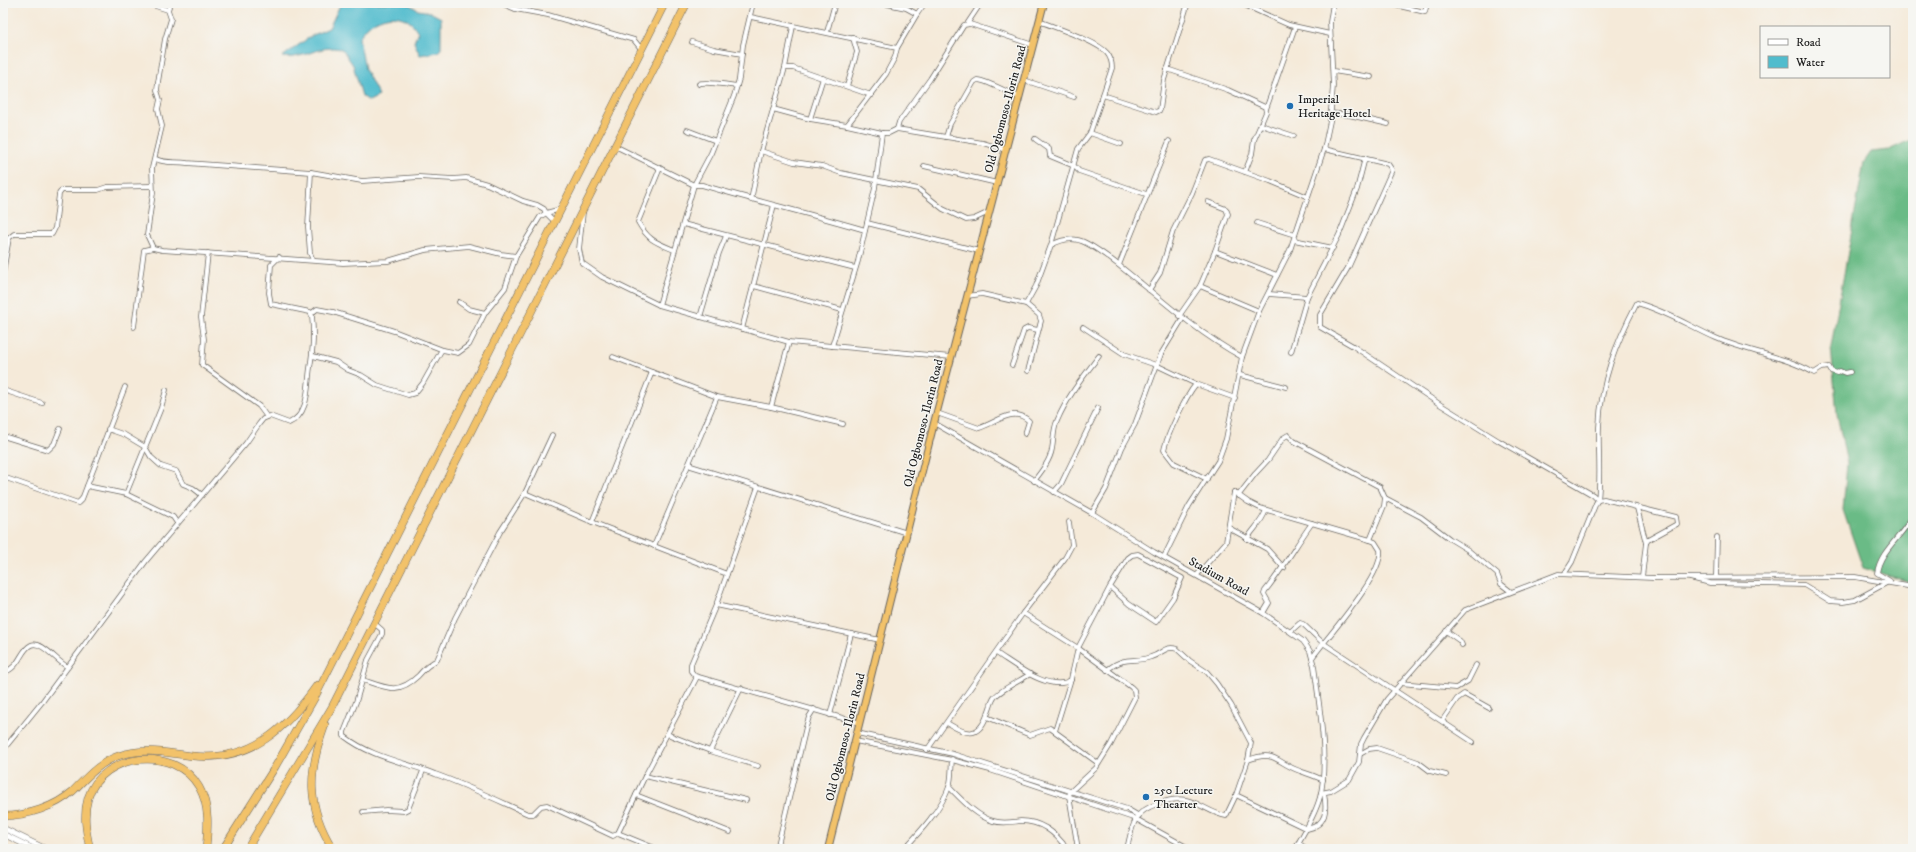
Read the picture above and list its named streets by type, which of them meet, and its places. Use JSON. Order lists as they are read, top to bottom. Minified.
{"streets":{"highway":["Old Ogbomoso-Ilorin Road"],"street":["Stadium Road"]},"crossings":[["Old Ogbomoso-Ilorin Road","Stadium Road"]],"places":["Imperial Heritage Hotel","250 Lecture Thearter"],"legend":["Road","Water"]}
